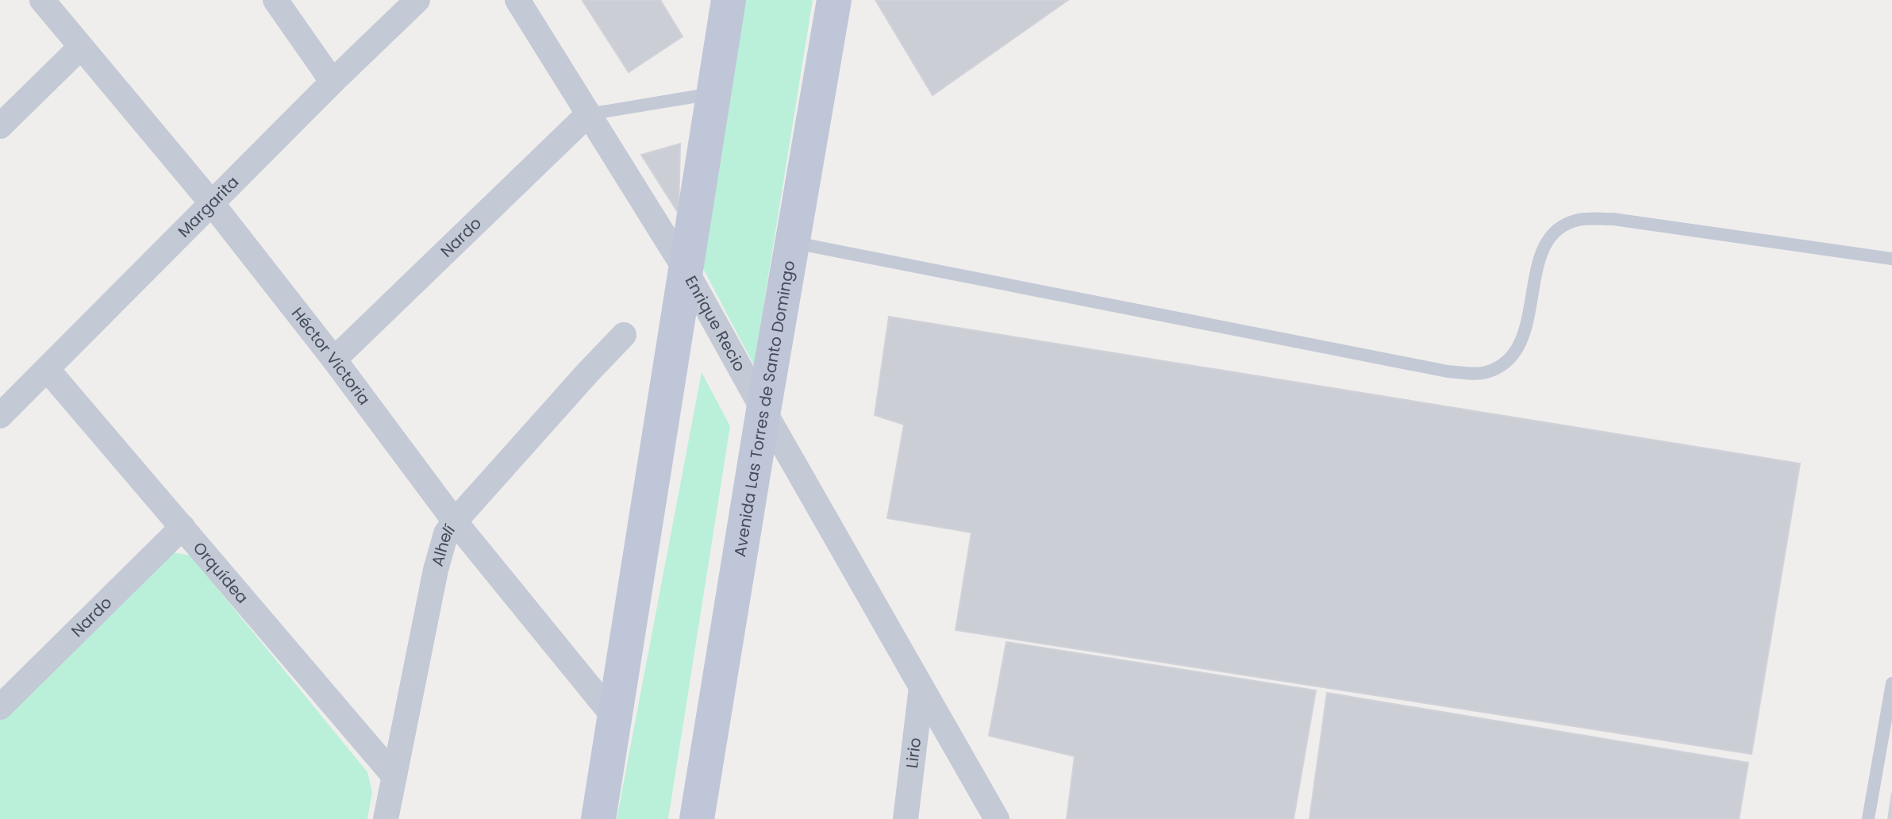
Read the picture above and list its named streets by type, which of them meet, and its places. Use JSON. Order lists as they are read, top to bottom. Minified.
{"streets":{"street":["Margarita","Nardo","Enrique Recio","Héctor Victoria","Avenida Las Torres de Santo Domingo","Alhelí","Orquídea","Lirio"]},"crossings":[["Margarita","Héctor Victoria"],["Margarita","Orquídea"],["Nardo","Enrique Recio"],["Nardo","Héctor Victoria"],["Nardo","Orquídea"],["Enrique Recio","Avenida Las Torres de Santo Domingo"],["Enrique Recio","Lirio"],["Héctor Victoria","Alhelí"],["Alhelí","Orquídea"]]}
